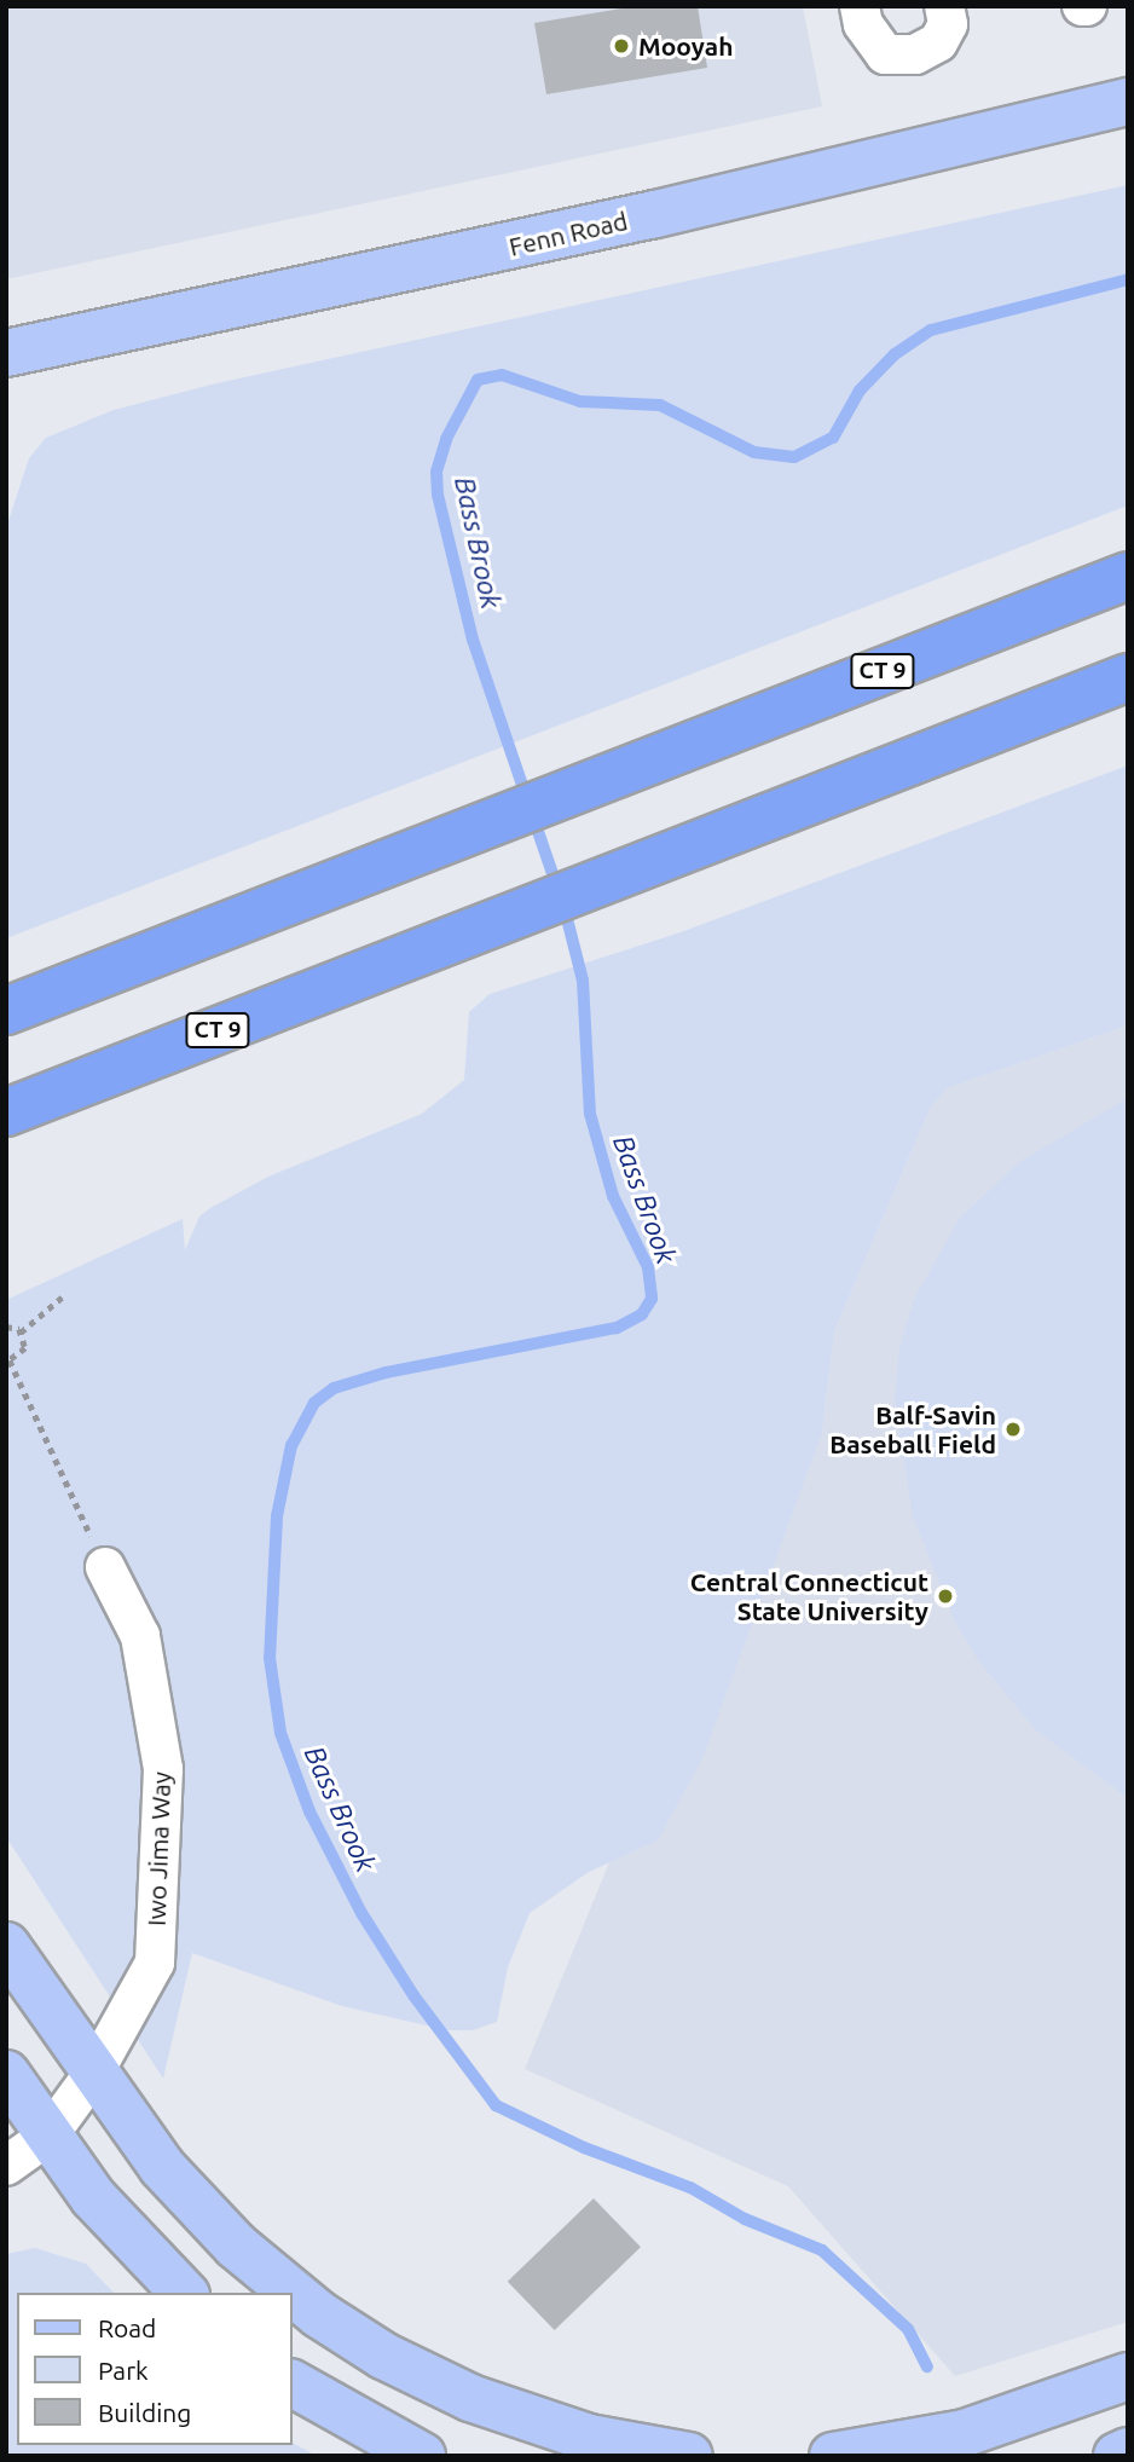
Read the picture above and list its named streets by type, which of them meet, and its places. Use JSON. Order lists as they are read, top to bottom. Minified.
{"streets":{"highway":["CT 9"],"main road":["Fenn Road"],"street":["Iwo Jima Way"]},"water":["Bass Brook"],"places":["Mooyah","Balf-Savin Baseball Field","Central Connecticut State University"],"legend":["Road","Park","Building"]}
